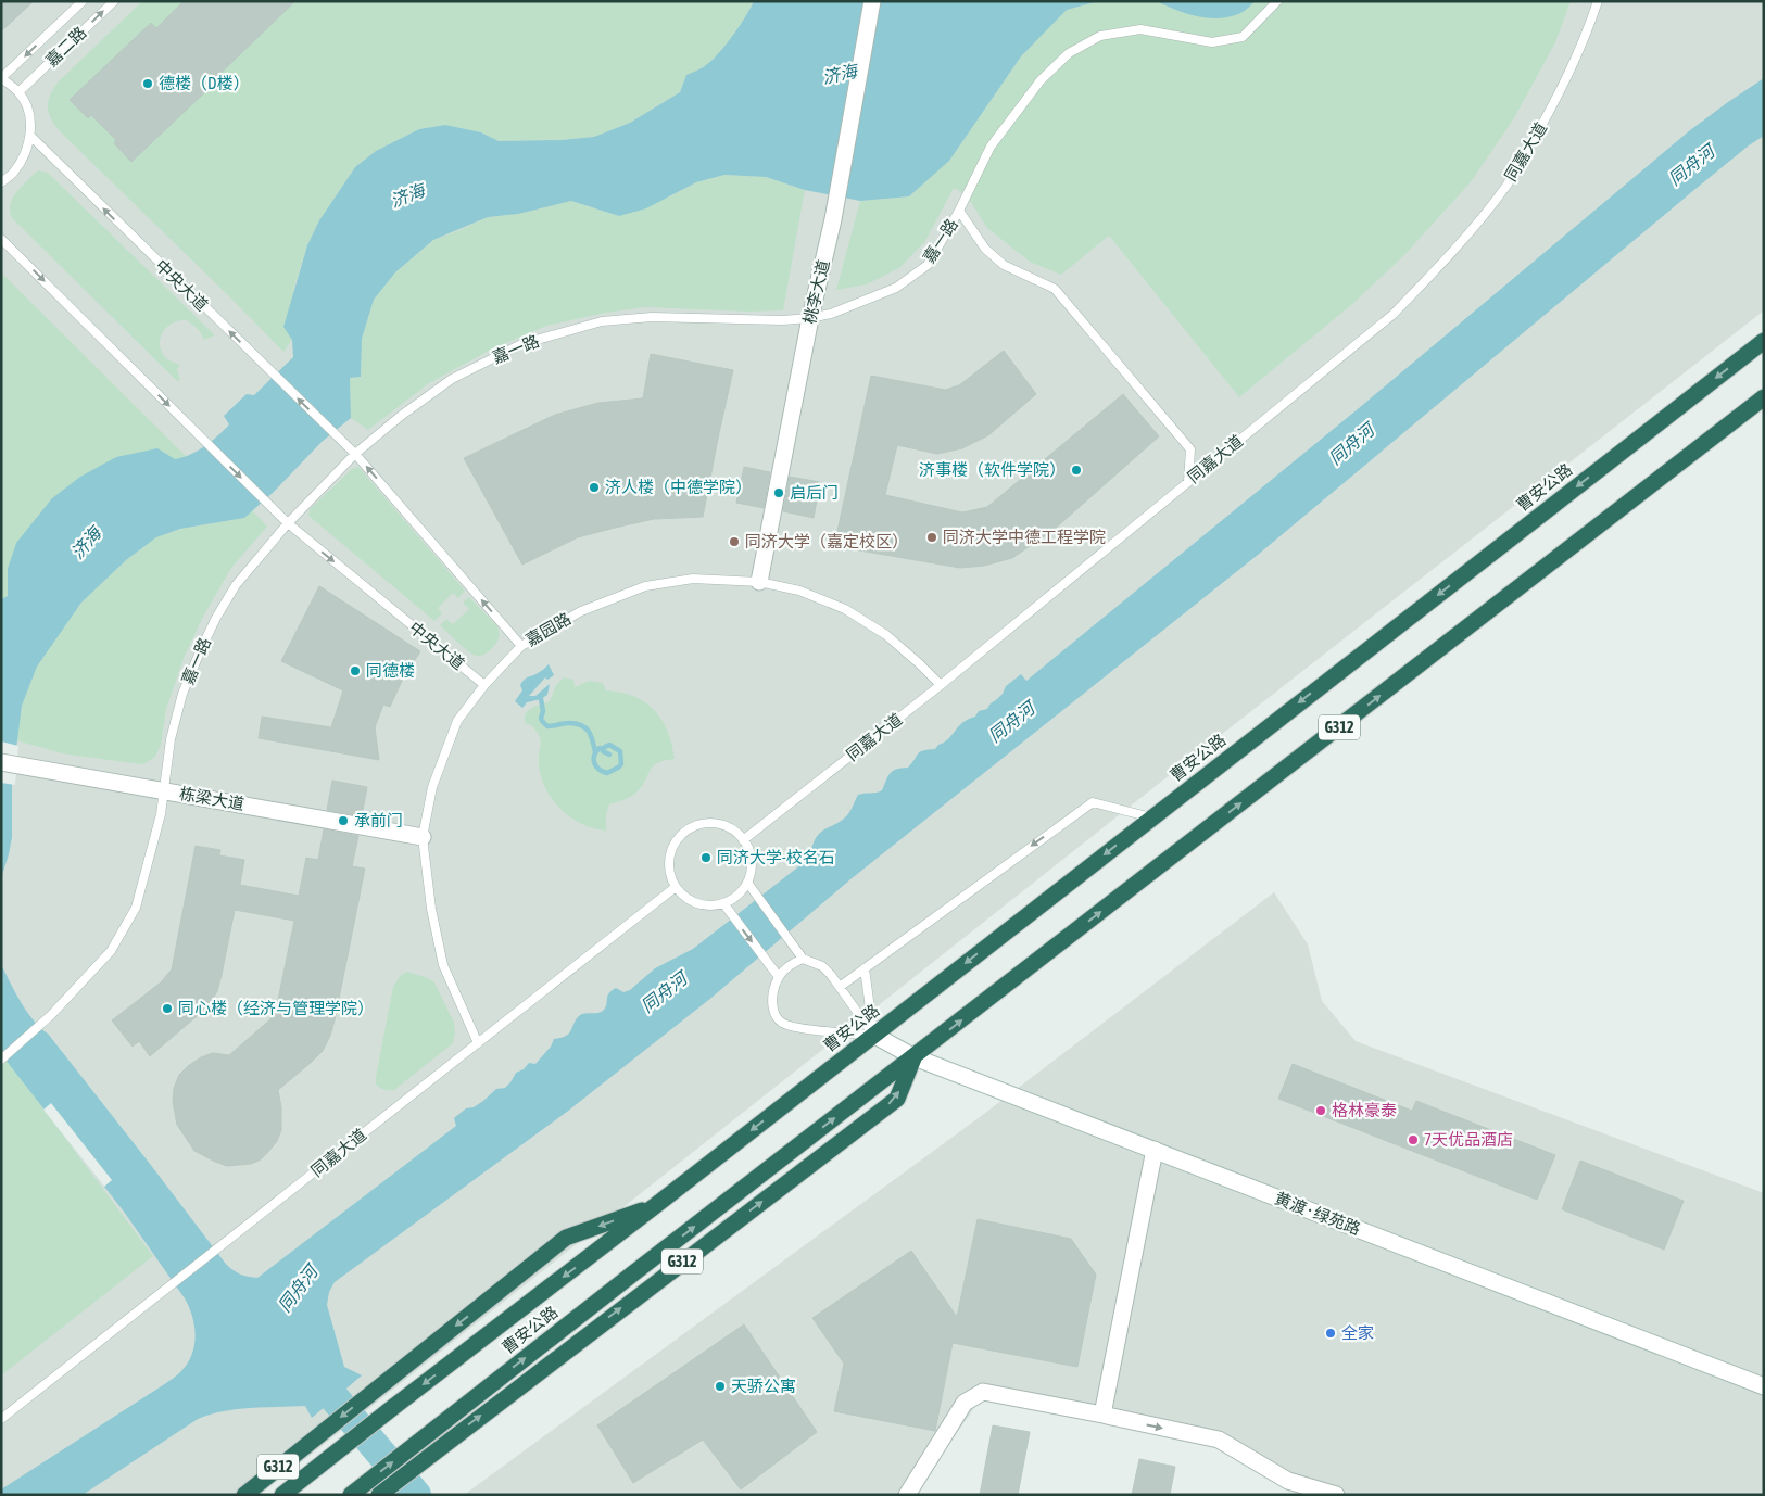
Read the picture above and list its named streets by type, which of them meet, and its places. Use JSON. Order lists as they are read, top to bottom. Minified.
{"streets":{"highway":["曹安公路","G312"],"street":["桃李大道","栋梁大道","黄渡 • 绿苑路"],"lane":["嘉二路","同嘉大道","嘉一路","中央大道","嘉园路"]},"crossings":[["同嘉大道","嘉园路"],["嘉一路","中央大道"],["嘉一路","桃李大道"],["嘉一路","栋梁大道"],["中央大道","嘉园路"],["桃李大道","嘉园路"],["曹安公路","黄渡 • 绿苑路"],["嘉园路","栋梁大道"]],"water":["济海","同舟河"],"places":["德楼（D楼）","济事楼（软件学院）","济人楼（中德学院）","启后门","同济大学中德工程学院","同济大学（嘉定校区）","同德楼","承前门","同济大学-校名石","同心楼（经济与管理学院）","格林豪泰","7天优品酒店","全家","天骄公寓"]}
